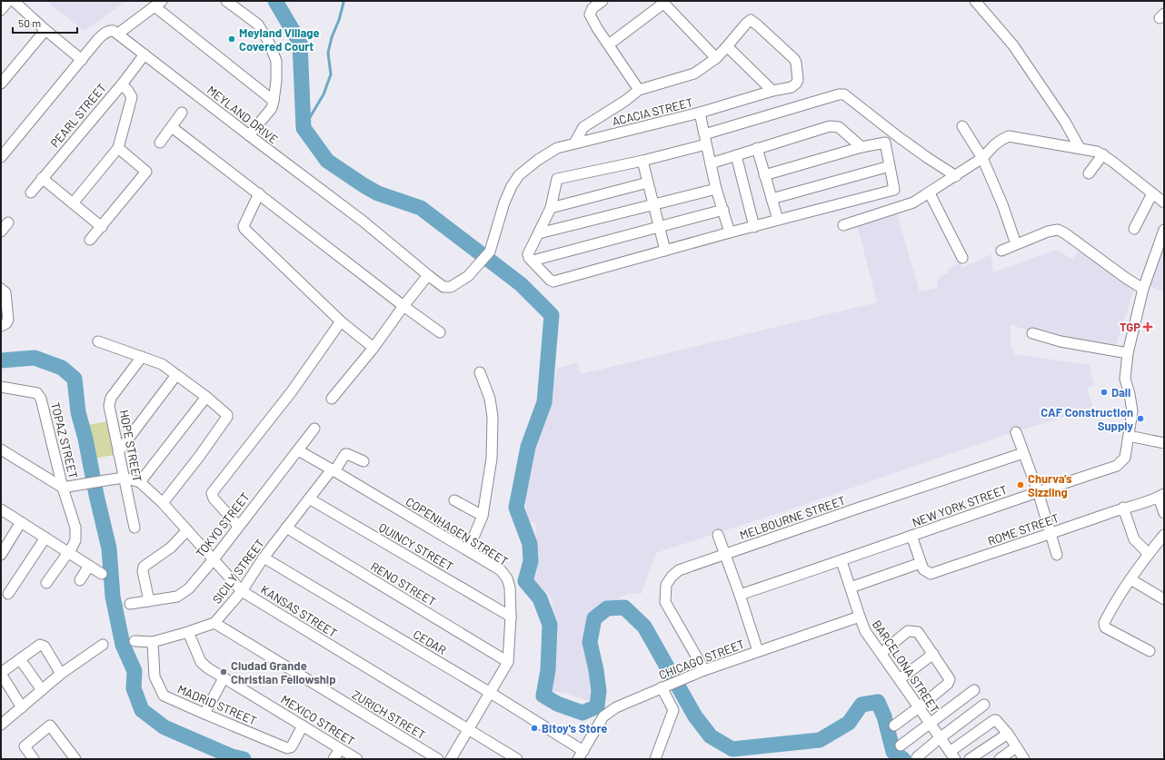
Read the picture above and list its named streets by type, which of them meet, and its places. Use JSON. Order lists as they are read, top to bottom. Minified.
{"streets":{"street":["ACACIA STREET","MEYLAND DRIVE","PEARL STREET","TOPAZ STREET","HOPE STREET","NEW YORK STREET","MELBOURNE STREET","TOKYO STREET","ROME STREET","COPENHAGEN STREET","QUINCY STREET","SICILY STREET","RENO STREET","KANSAS STREET","CEDAR","CHICAGO STREET","BARCELONA STREET","MADRID STREET","ZURICH STREET","MEXICO STREET"]},"crossings":[["ACACIA STREET","MEYLAND DRIVE"],["MEYLAND DRIVE","PEARL STREET"],["TOPAZ STREET","KANSAS STREET"],["HOPE STREET","KANSAS STREET"],["NEW YORK STREET","BARCELONA STREET"],["MELBOURNE STREET","CHICAGO STREET"],["TOKYO STREET","COPENHAGEN STREET"],["TOKYO STREET","KANSAS STREET"],["COPENHAGEN STREET","QUINCY STREET"],["COPENHAGEN STREET","SICILY STREET"],["COPENHAGEN STREET","RENO STREET"],["COPENHAGEN STREET","KANSAS STREET"],["COPENHAGEN STREET","CEDAR"],["QUINCY STREET","SICILY STREET"],["SICILY STREET","RENO STREET"],["SICILY STREET","KANSAS STREET"],["SICILY STREET","CEDAR"],["SICILY STREET","ZURICH STREET"],["CEDAR","CHICAGO STREET"],["CHICAGO STREET","BARCELONA STREET"],["MADRID STREET","MEXICO STREET"]],"places":{"other":["Meyland Village Covered Court","Dali","CAF Construction Supply","Churva's Sizzling","Ciudad Grande Christian Fellowship","Bitoy's Store"],"health":["TGP"]},"scale_bar":"50 m"}
